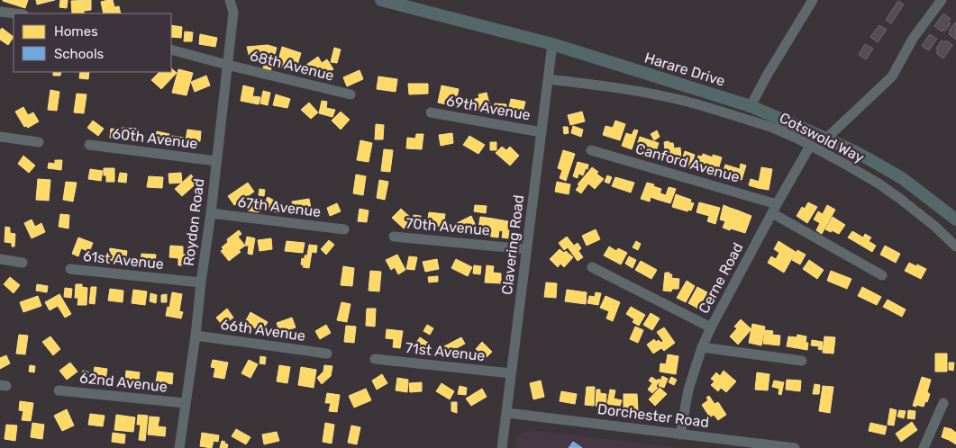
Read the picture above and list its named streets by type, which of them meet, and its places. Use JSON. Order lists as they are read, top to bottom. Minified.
{"streets":{"main road":["Harare Drive"],"street":["68th Avenue","69th Avenue","Cotswold Way","60th Avenue","Canford Avenue","67th Avenue","Roydon Road","70th Avenue","Clavering Road","61st Avenue","Cerne Road","66th Avenue","71st Avenue","62nd Avenue","Dorchester Road"]},"crossings":[["68th Avenue","Roydon Road"],["Harare Drive","Clavering Road"],["69th Avenue","Clavering Road"],["Cotswold Way","Clavering Road"],["Cotswold Way","Cerne Road"],["60th Avenue","Roydon Road"],["Canford Avenue","Cerne Road"],["67th Avenue","Roydon Road"],["Roydon Road","61st Avenue"],["Roydon Road","66th Avenue"],["Roydon Road","62nd Avenue"],["70th Avenue","Clavering Road"],["Clavering Road","71st Avenue"],["Clavering Road","Dorchester Road"],["Cerne Road","Dorchester Road"]],"legend":["Homes","Schools"]}
